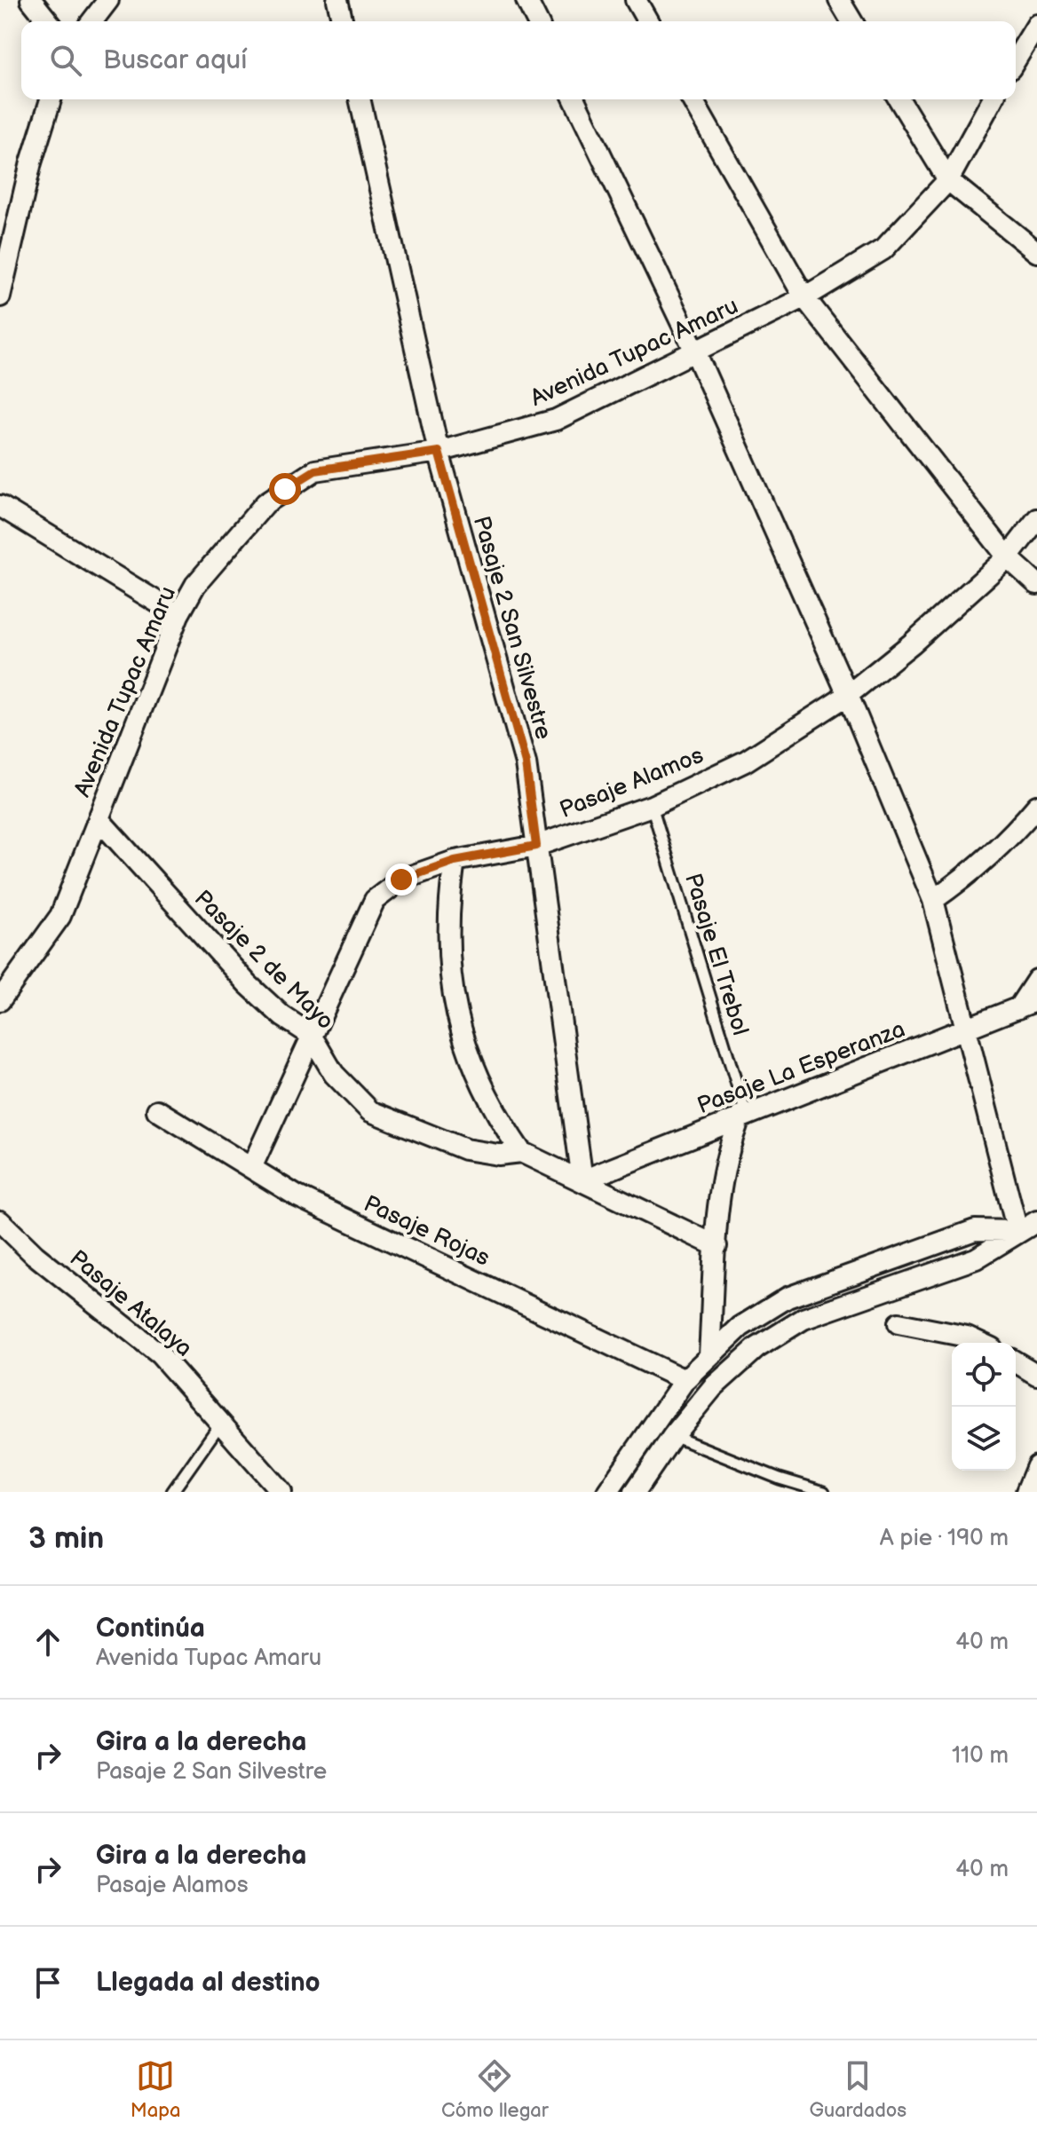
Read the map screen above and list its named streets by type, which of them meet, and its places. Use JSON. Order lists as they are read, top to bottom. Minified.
{"streets":{"street":["Avenida Tupac Amaru","Pasaje 2 San Silvestre","Pasaje Alamos","Pasaje 2 de Mayo","Pasaje La Esperanza","Pasaje Rojas","Pasaje Atalaya"],"lane":["Pasaje El Trebol"]},"crossings":[["Avenida Tupac Amaru","Pasaje 2 San Silvestre"],["Avenida Tupac Amaru","Pasaje 2 de Mayo"],["Pasaje 2 San Silvestre","Pasaje Alamos"],["Pasaje 2 San Silvestre","Pasaje 2 de Mayo"],["Pasaje 2 San Silvestre","Pasaje La Esperanza"],["Pasaje Alamos","Pasaje El Trebol"],["Pasaje Alamos","Pasaje 2 de Mayo"],["Pasaje Alamos","Pasaje Rojas"],["Pasaje El Trebol","Pasaje La Esperanza"],["Pasaje 2 de Mayo","Pasaje La Esperanza"]],"page":{"search":"Buscar aquí","heading":["3 min","A pie · 190 m"],"list":[["Continúa","Avenida Tupac Amaru","40 m"],["Gira a la derecha","Pasaje 2 San Silvestre","110 m"],["Gira a la derecha","Pasaje Alamos","40 m"],"Llegada al destino"],"nav":["Mapa","Cómo llegar","Guardados"]}}
